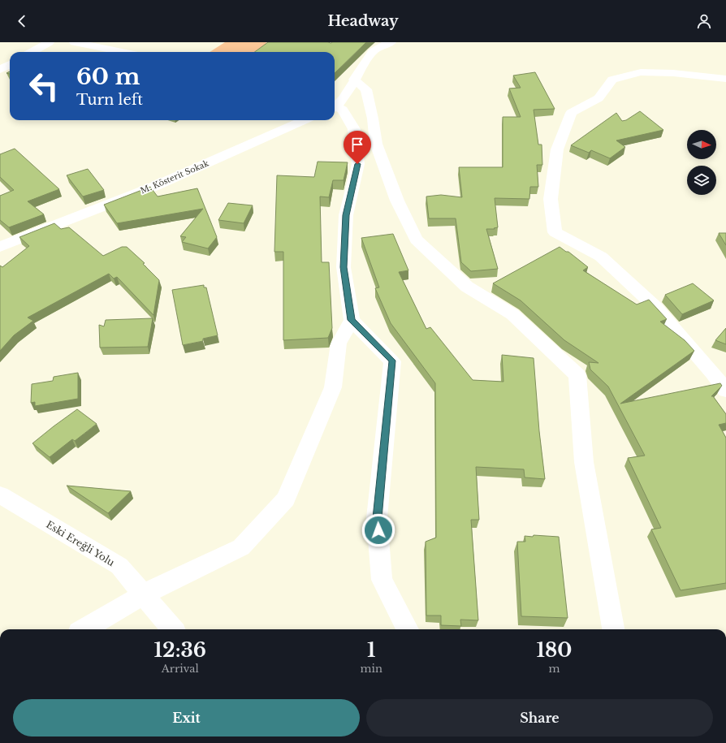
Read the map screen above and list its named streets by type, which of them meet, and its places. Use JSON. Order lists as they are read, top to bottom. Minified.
{"streets":{"street":["M. Kösterit Sokak","Eski Ereğli Yolu"]},"north":"right","page":{"header":"Headway","turn":["60 m","Turn left"],"eta":["12:36","Arrival","1","min","180","m"],"buttons":["Exit","Share"]}}
